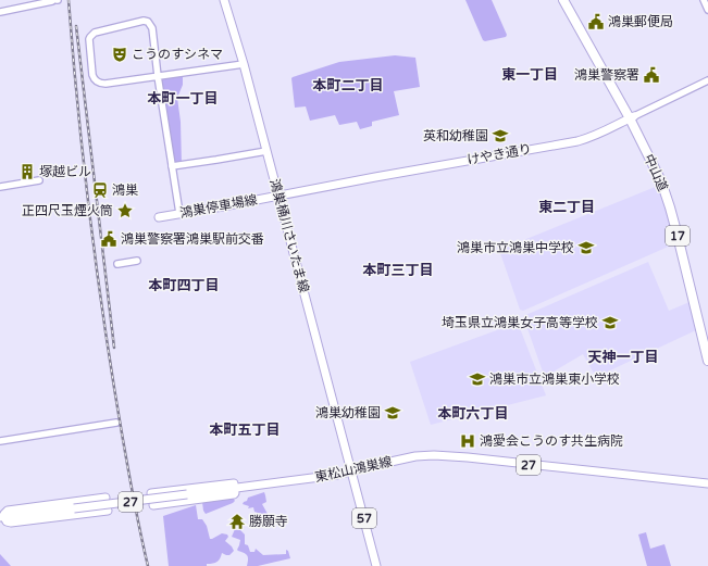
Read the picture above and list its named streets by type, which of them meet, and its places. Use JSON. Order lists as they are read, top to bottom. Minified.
{"streets":{"highway":["中山道","17"],"main road":["けやき通り","鴻巣停車場線","鴻巣桶川さいたま線","27","東松山鴻巣線","57"]},"crossings":[["けやき通り","中山道"],["けやき通り","鴻巣停車場線"],["けやき通り","鴻巣桶川さいたま線"],["鴻巣停車場線","鴻巣桶川さいたま線"],["鴻巣桶川さいたま線","東松山鴻巣線"],["鴻巣桶川さいたま線","57"],["東松山鴻巣線","57"]],"districts":["東一丁目","本町二丁目","本町一丁目","東二丁目","本町三丁目","本町四丁目","天神一丁目","本町六丁目","本町五丁目"],"places":{"public building":["鴻巣郵便局","鴻巣警察署","鴻巣警察署鴻巣駅前交番"],"theatre":["こうのすシネマ"],"school or university":["英和幼稚園","鴻巣市立鴻巣中学校","埼玉県立鴻巣女子高等学校","鴻巣市立鴻巣東小学校","鴻巣幼稚園"],"building":["塚越ビル"],"station":["鴻巣"],"place":["正四尺玉煙火筒"],"hospital":["鴻愛会こうのす共生病院"],"temple":["勝願寺"]}}
